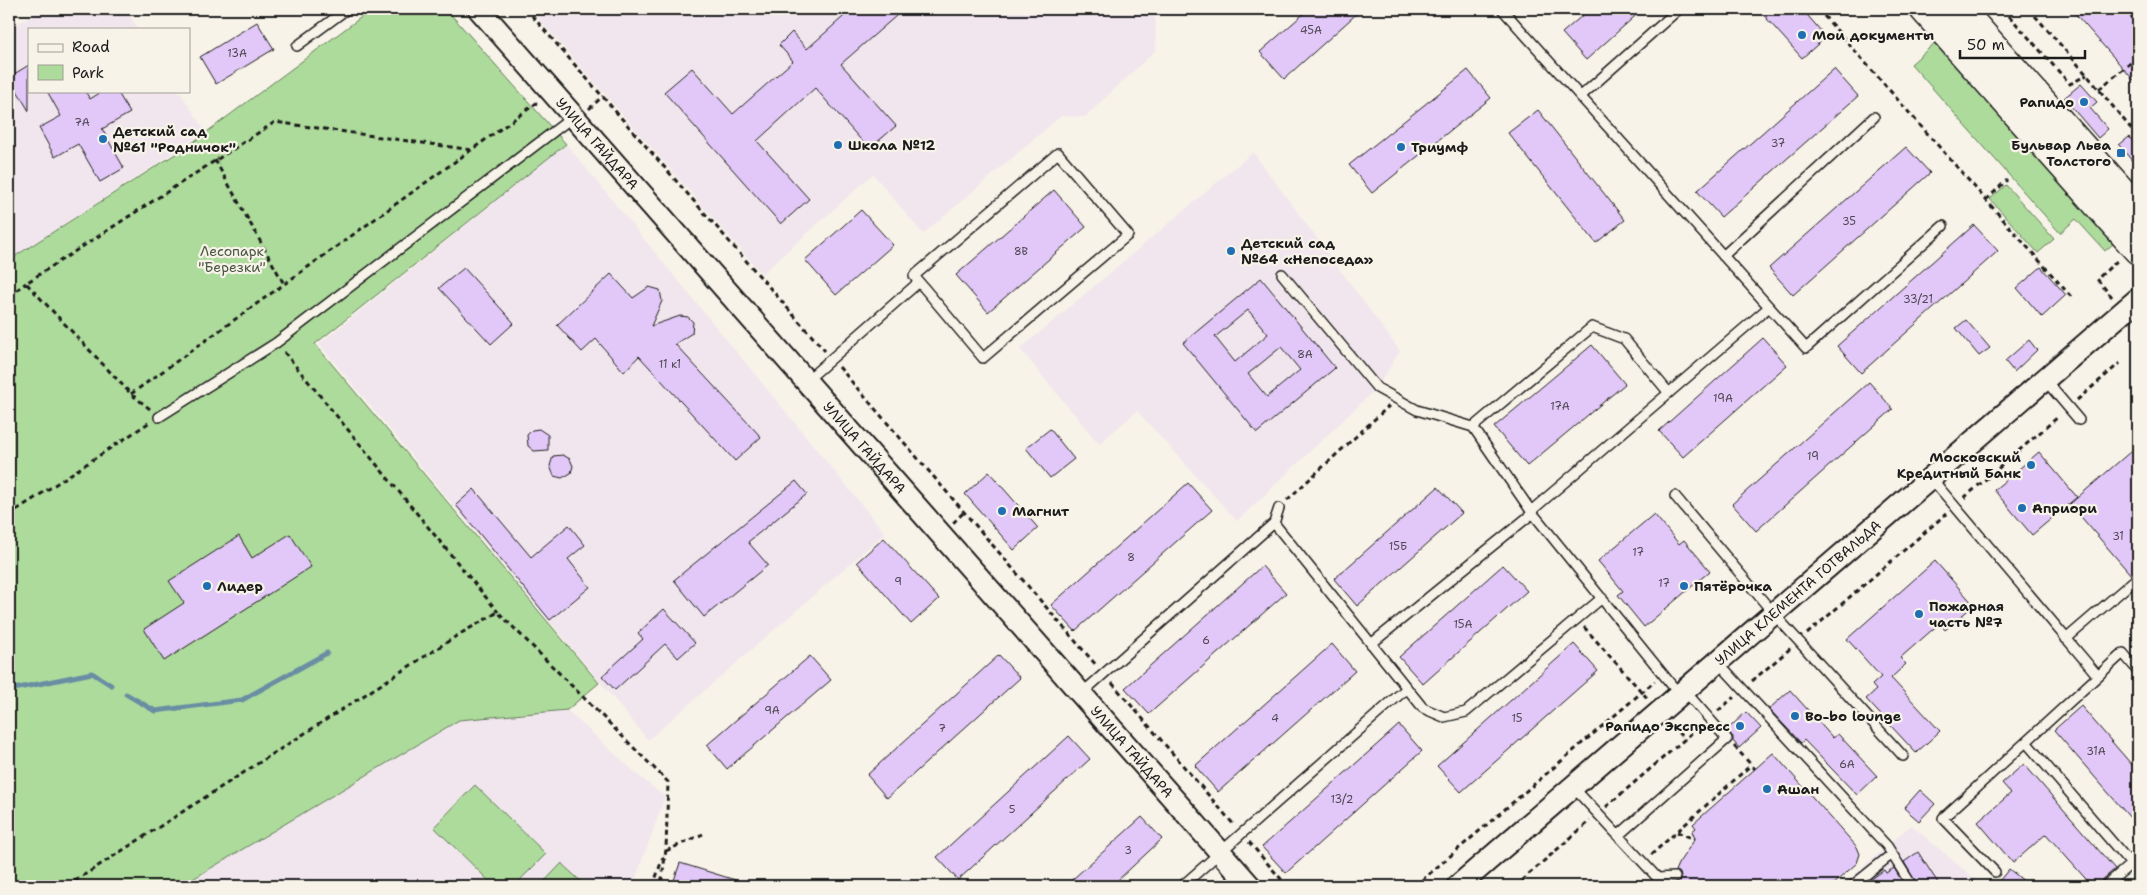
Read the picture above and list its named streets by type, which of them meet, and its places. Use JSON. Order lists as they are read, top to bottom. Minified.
{"streets":{"street":["УЛИЦА ГАЙДАРА","УЛИЦА КЛЕМЕНТА ГОТВАЛЬДА"]},"parks":["Лесопарк \"Березки\""],"places":{"other":["Мои документы","Рапидо","Детский сад №61 \"Родничок\"","Школа №12","Триумф","Детский сад №64 «Непоседа»","Московский Кредитный Банк","Априори","Магнит","Лидер","Пятёрочка","Пожарная часть №7","Bo-bo lounge","Рапидо Экспресс","Ашан"],"transit":["Бульвар Льва Толстого"]},"house_numbers":["45А","13А","7А","37","35","8В","33/21","8А","11 к1","19А","17А","19","31","15Б","17","8","9","17","15А","6","9А","4","15","7","31А","6А","13/2","5","3"],"legend":["Road","Park"],"scale_bar":"50 m"}
